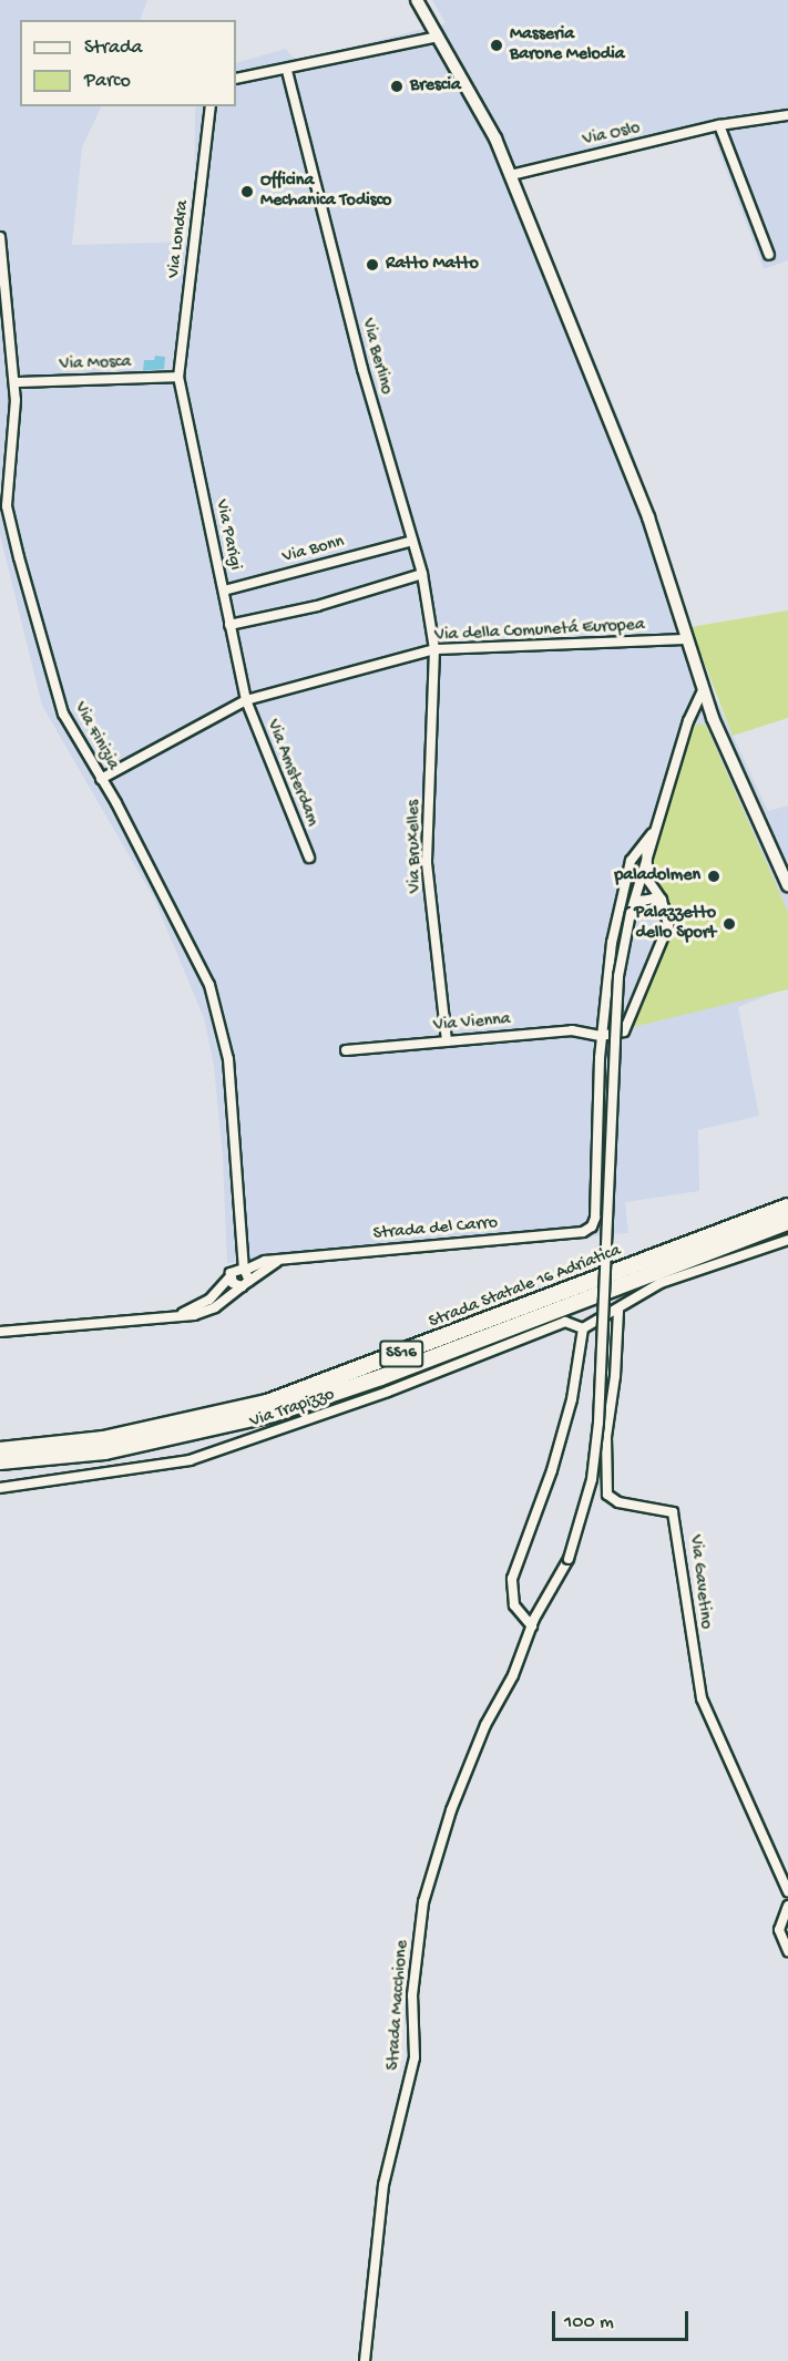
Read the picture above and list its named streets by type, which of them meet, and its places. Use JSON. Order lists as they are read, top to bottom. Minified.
{"streets":{"highway":["Strada Statale 16 Adriatica","SS16"],"street":["Via Oslo","Via Londra","Via Berlino","Via Mosca","Via Parigi","Via Bonn","Via della Comunetá Europea","Via Finizia","Via Amsterdam","Via Bruxelles","Via Vienna","Strada del Carro","Via Trapizzo","Via Gavetino","Strada Macchione"]},"crossings":[["Via Londra","Via Mosca"],["Via Londra","Via Parigi"],["Via Berlino","Via Bonn"],["Via Berlino","Via della Comunetá Europea"],["Via Berlino","Via Bruxelles"],["Via Mosca","Via Parigi"],["Via Mosca","Via Finizia"],["Via Parigi","Via Bonn"],["Via Parigi","Via della Comunetá Europea"],["Via Parigi","Via Amsterdam"],["Via della Comunetá Europea","Via Finizia"],["Via della Comunetá Europea","Via Amsterdam"],["Via della Comunetá Europea","Via Bruxelles"],["Via Finizia","Strada del Carro"],["Via Bruxelles","Via Vienna"],["Via Vienna","Strada del Carro"]],"places":["Masseria Barone Melodia","Brescia","Officina Mechanica Todisco","Ratto Matto","paladolmen","Palazzetto dello Sport"],"legend":["Strada","Parco"],"scale_bar":"100 m"}
